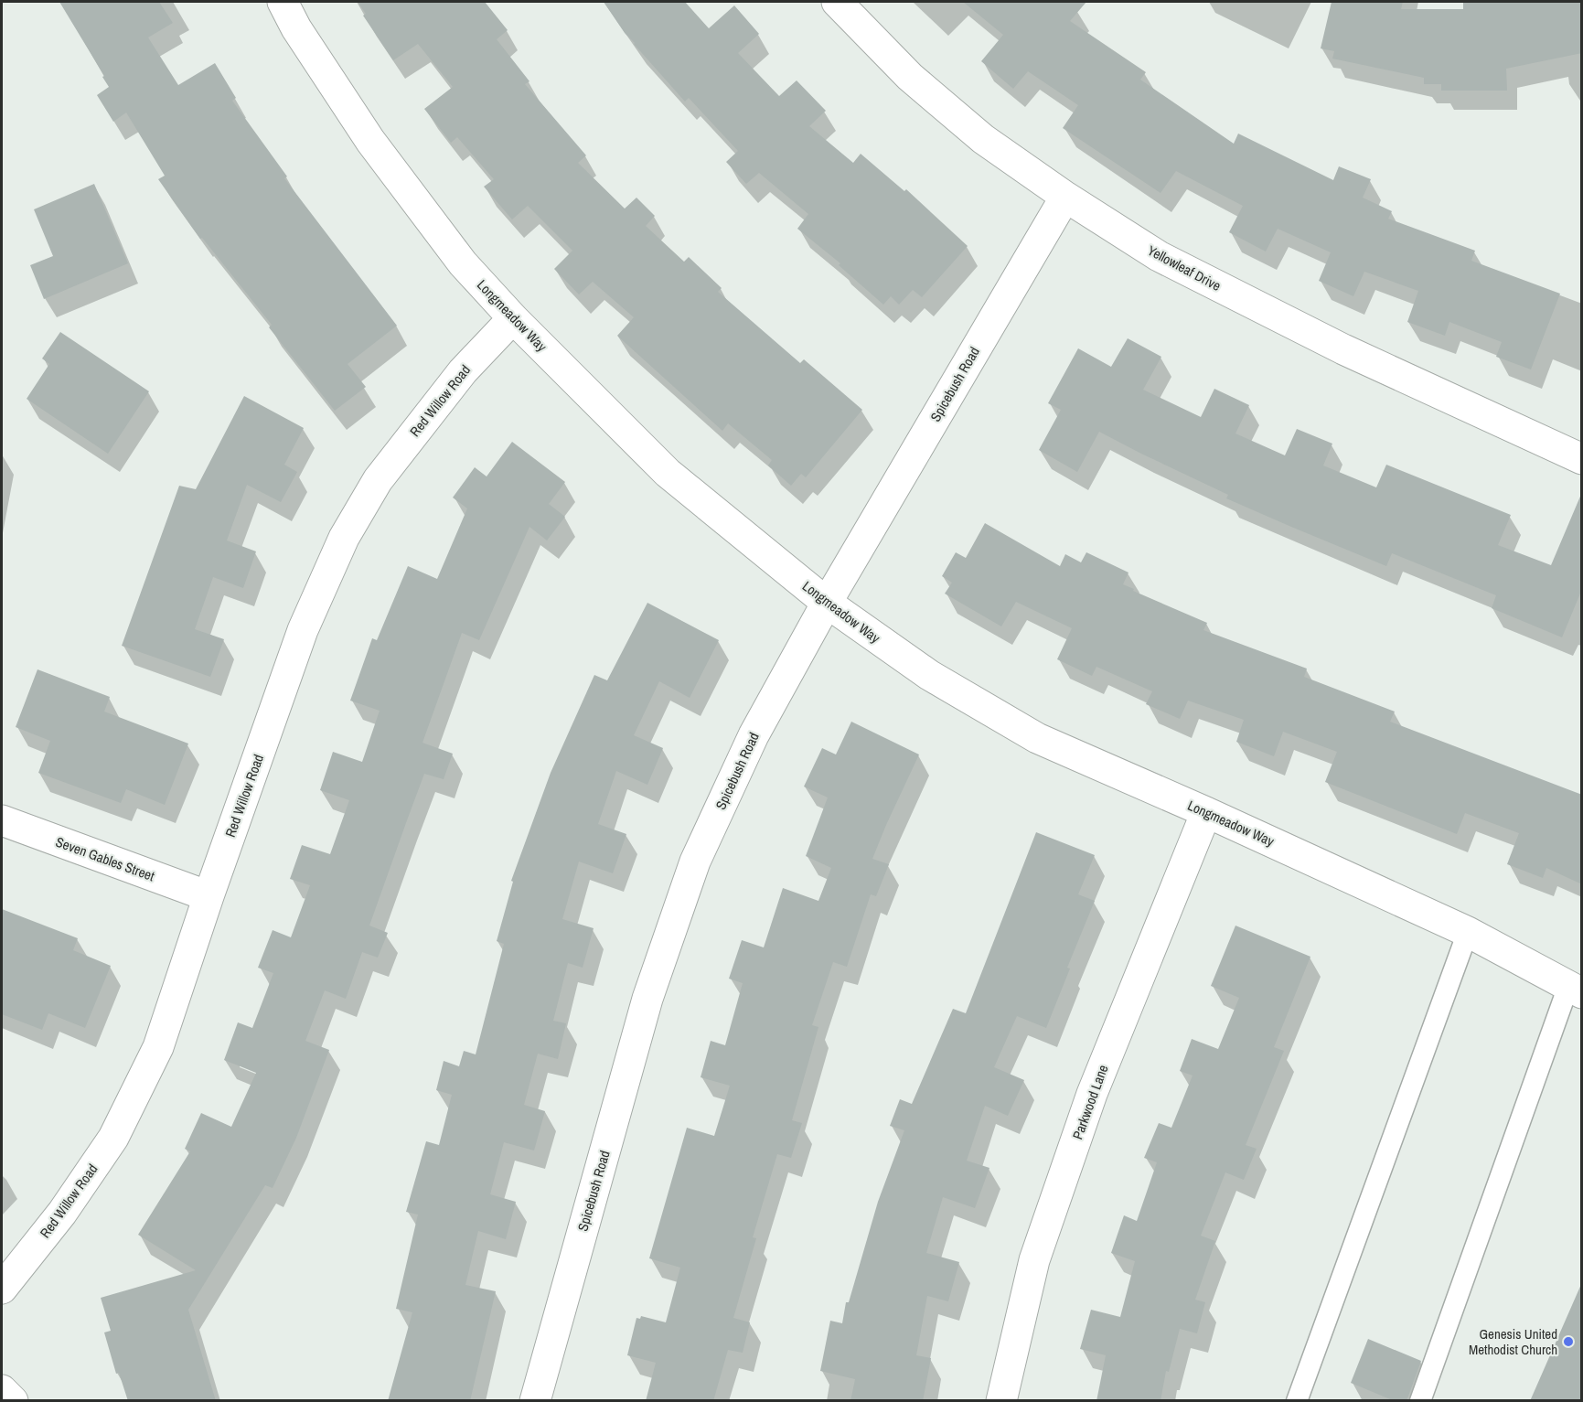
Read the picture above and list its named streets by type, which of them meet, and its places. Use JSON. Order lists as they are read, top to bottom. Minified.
{"streets":{"street":["Yellowleaf Drive","Longmeadow Way","Spicebush Road","Red Willow Road","Seven Gables Street","Parkwood Lane"]},"crossings":[["Yellowleaf Drive","Spicebush Road"],["Longmeadow Way","Spicebush Road"],["Longmeadow Way","Red Willow Road"],["Longmeadow Way","Parkwood Lane"],["Red Willow Road","Seven Gables Street"]],"places":["Genesis United Methodist Church"]}
